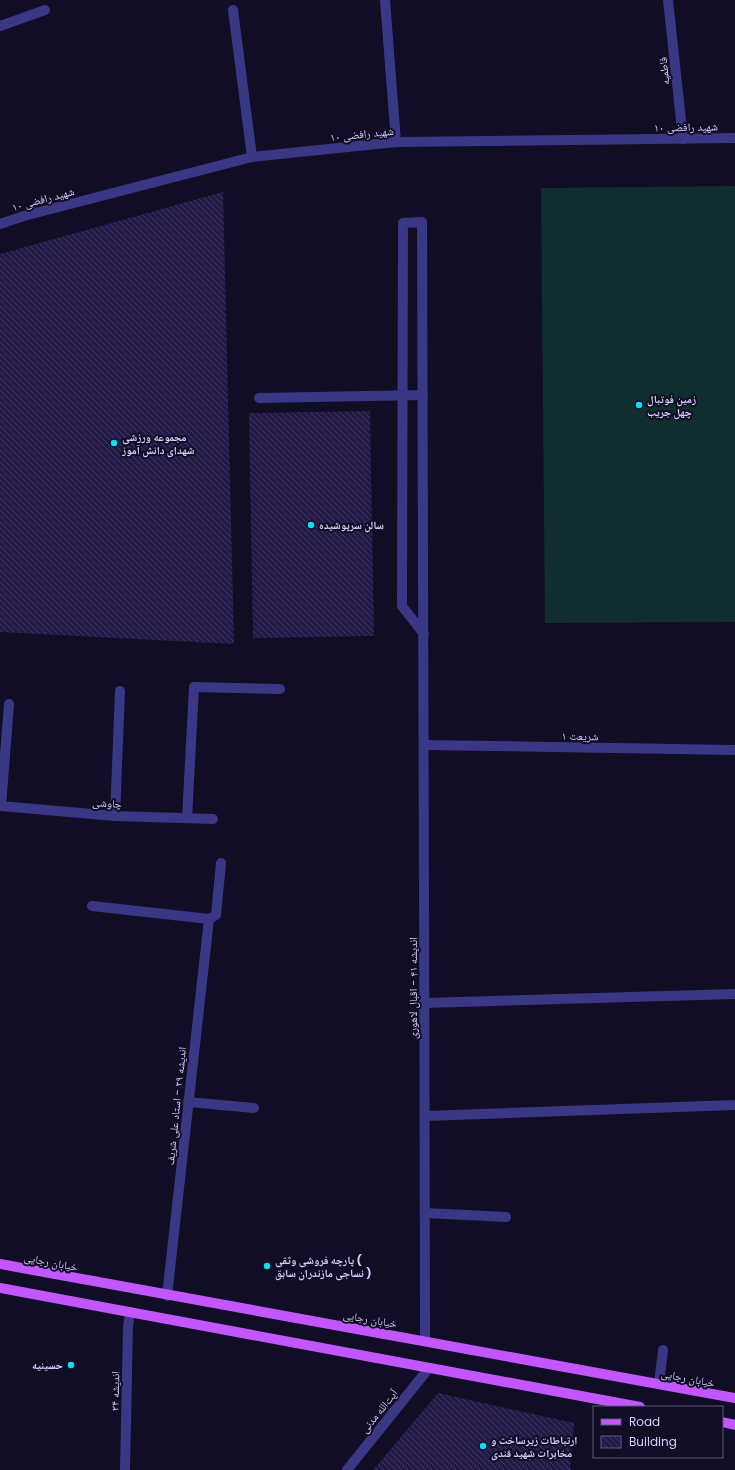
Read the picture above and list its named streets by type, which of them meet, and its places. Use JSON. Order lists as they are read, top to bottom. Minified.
{"streets":{"main road":["خیابان رجایی"],"street":["فاطمیه","شهید رافضی ۱۰","شریعت ۱","چاوشی","اندیشه ۴۱ - اقبال لاهوری","اندیشه ۳۹ - استاد علی شریف","اندیشه ۳۴","آیت‌الله مدنی"]},"crossings":[["فاطمیه","شهید رافضی ۱۰"],["شریعت ۱","اندیشه ۴۱ - اقبال لاهوری"],["اندیشه ۴۱ - اقبال لاهوری","خیابان رجایی"],["اندیشه ۳۹ - استاد علی شریف","خیابان رجایی"]],"places":["زمین فوتبال چهل جریب","مجموعه ورزشی شهدای دانش آموز","سالن سرپوشیده","پارچه فروشی وثقی ( نساجی مازندران سابق )","حسینیه","ارتباطات زیرساخت و مخابرات شهید قندی"],"legend":["Road","Building"]}
